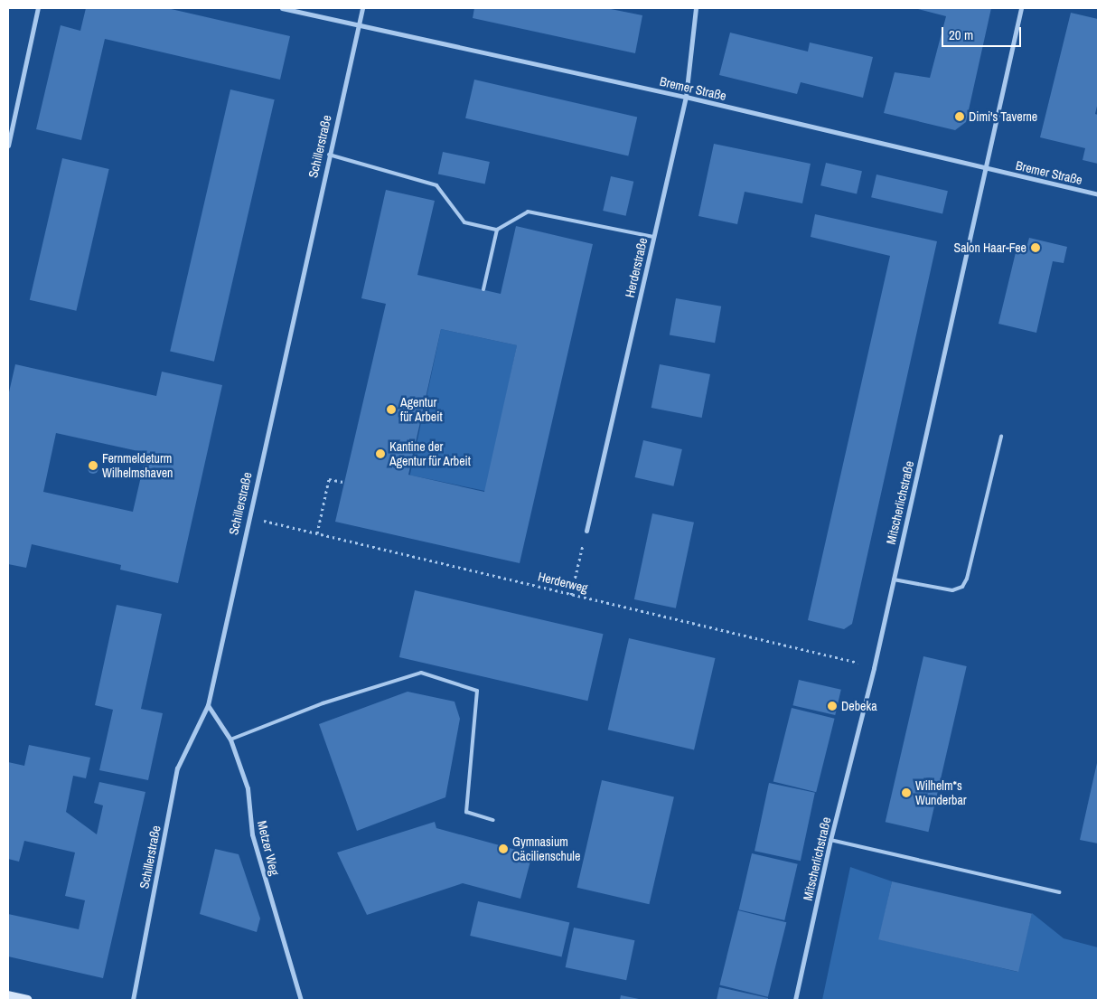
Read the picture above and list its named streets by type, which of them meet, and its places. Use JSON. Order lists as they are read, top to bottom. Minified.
{"streets":{"street":["Bremer Straße","Schillerstraße","Herderstraße","Mitscherlichstraße","Metzer Weg"],"path":["Herderweg"]},"crossings":[["Bremer Straße","Schillerstraße"],["Bremer Straße","Herderstraße"],["Bremer Straße","Mitscherlichstraße"],["Schillerstraße","Herderweg"],["Schillerstraße","Metzer Weg"],["Mitscherlichstraße","Herderweg"]],"places":["Dimi's Taverne","Salon Haar-Fee","Agentur für Arbeit","Kantine der Agentur für Arbeit","Fernmeldeturm Wilhelmshaven","Debeka","Wilhelm*s Wunderbar","Gymnasium Cäcilienschule"],"scale_bar":"20 m"}
